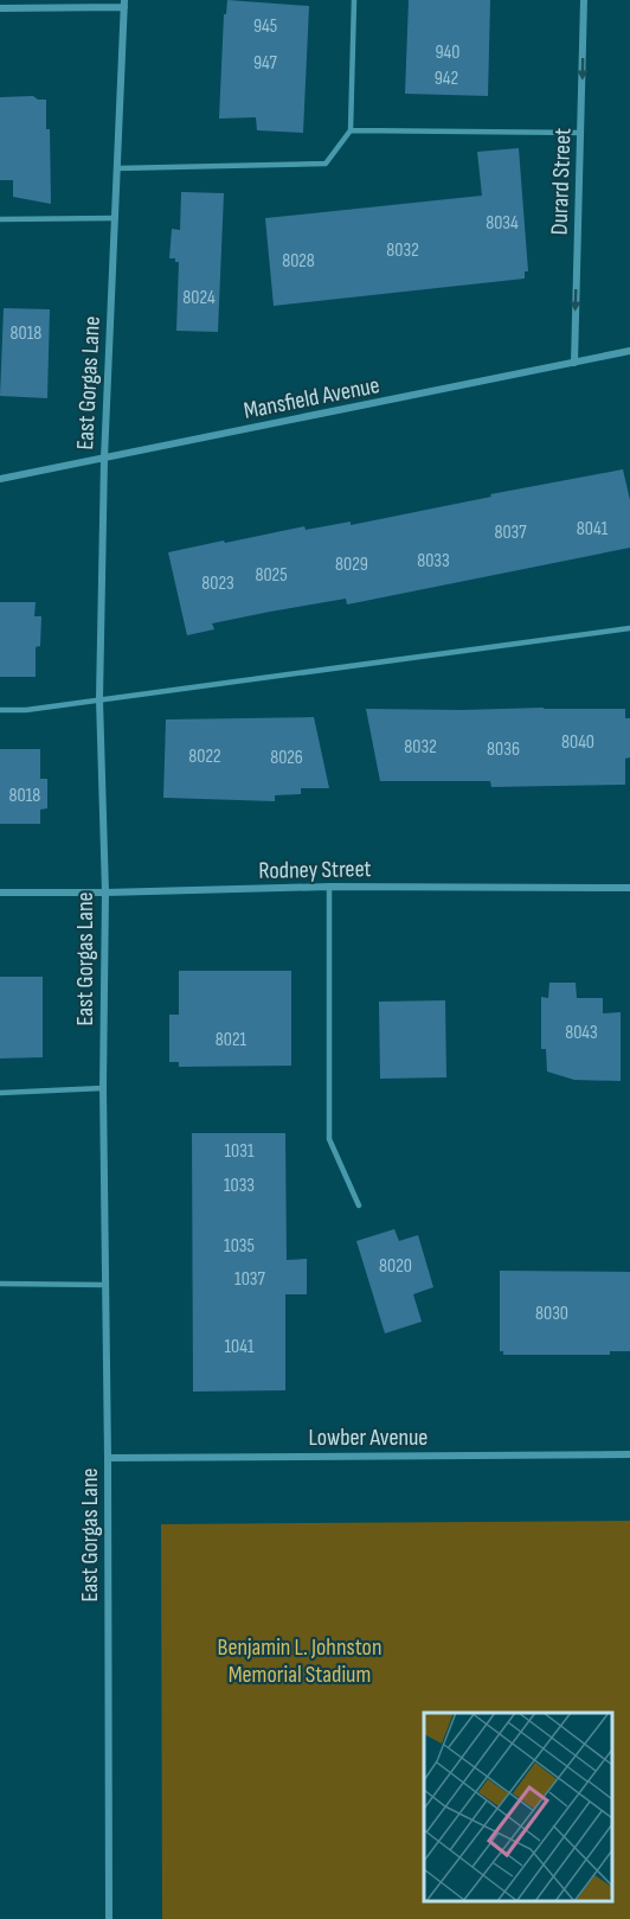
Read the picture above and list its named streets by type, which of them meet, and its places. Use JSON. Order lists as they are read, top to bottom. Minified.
{"streets":{"street":["Durard Street","East Gorgas Lane","Mansfield Avenue","Rodney Street","Lowber Avenue"]},"crossings":[["Durard Street","Mansfield Avenue"],["East Gorgas Lane","Mansfield Avenue"],["East Gorgas Lane","Rodney Street"],["East Gorgas Lane","Lowber Avenue"]],"one_way":["Durard Street"],"parks":["Benjamin L. Johnston Memorial Stadium"],"house_numbers":["945","940","947","942","8034","8032","8028","8024","8018","8041","8037","8033","8029","8025","8023","8040","8032","8036","8022","8026","8018","8043","8021","1031","1033","1035","8020","1037","8030","1041"]}
